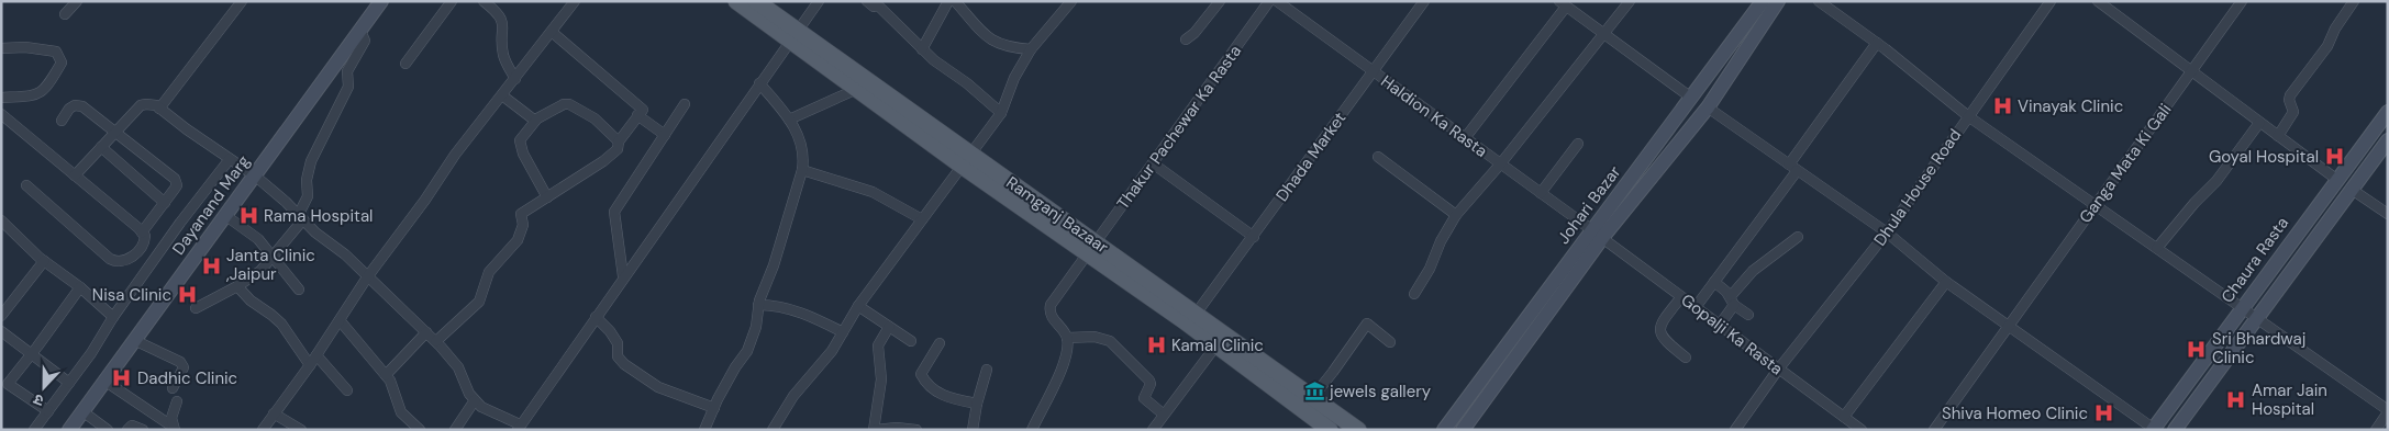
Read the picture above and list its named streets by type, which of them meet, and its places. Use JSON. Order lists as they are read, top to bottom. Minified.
{"streets":{"main road":["Ramganj Bazaar"],"street":["Haldion Ka Rasta","Thakur Pachewar Ka Rasta","Dhada Market","Ganga Mata Ki Gali","Dhula House Road","Dayanand Marg","Johari Bazar","Chaura Rasta","Gopalji Ka Rasta"]},"crossings":[["Haldion Ka Rasta","Dhada Market"],["Haldion Ka Rasta","Johari Bazar"],["Haldion Ka Rasta","Gopalji Ka Rasta"],["Thakur Pachewar Ka Rasta","Ramganj Bazaar"],["Dhada Market","Ramganj Bazaar"],["Dhula House Road","Gopalji Ka Rasta"],["Johari Bazar","Gopalji Ka Rasta"]],"places":{"hospital":["Vinayak Clinic","Goyal Hospital","Rama Hospital","Janta Clinic ,Jaipur","Nisa Clinic","Kamal Clinic","Sri Bhardwaj Clinic","Dadhic Clinic","Amar Jain Hospital","Shiva Homeo Clinic"],"museum":["jewels gallery"]},"north":"bottom"}
